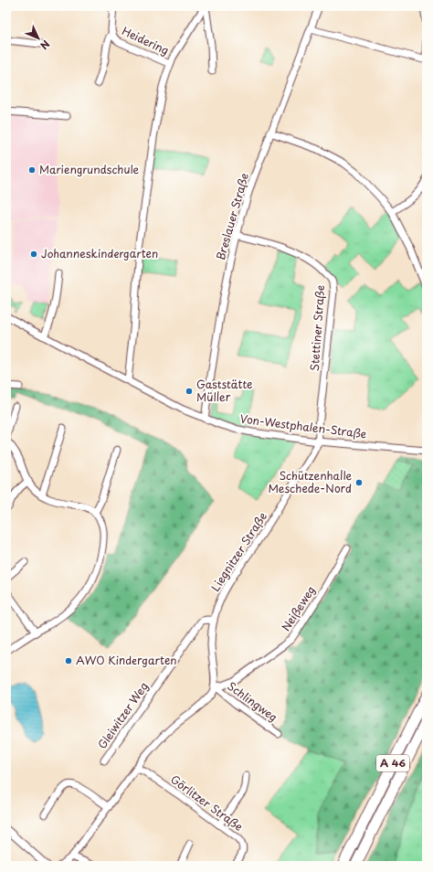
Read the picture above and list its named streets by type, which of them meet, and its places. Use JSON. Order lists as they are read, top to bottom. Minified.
{"streets":{"highway":["A 46"],"street":["Heidering","Breslauer Straße","Stettiner Straße","Von-Westphalen-Straße","Liegnitzer Straße","Neißeweg","Schlingweg","Gleiwitzer Weg","Görlitzer Straße"]},"crossings":[["Breslauer Straße","Stettiner Straße"],["Breslauer Straße","Von-Westphalen-Straße"],["Stettiner Straße","Von-Westphalen-Straße"],["Stettiner Straße","Liegnitzer Straße"],["Von-Westphalen-Straße","Liegnitzer Straße"],["Liegnitzer Straße","Neißeweg"],["Liegnitzer Straße","Schlingweg"],["Liegnitzer Straße","Gleiwitzer Weg"],["Neißeweg","Schlingweg"]],"places":["Mariengrundschule","Johanneskindergarten","Gaststätte Müller","Schützenhalle Meschede-Nord","AWO Kindergarten"],"north":"bottom right"}
